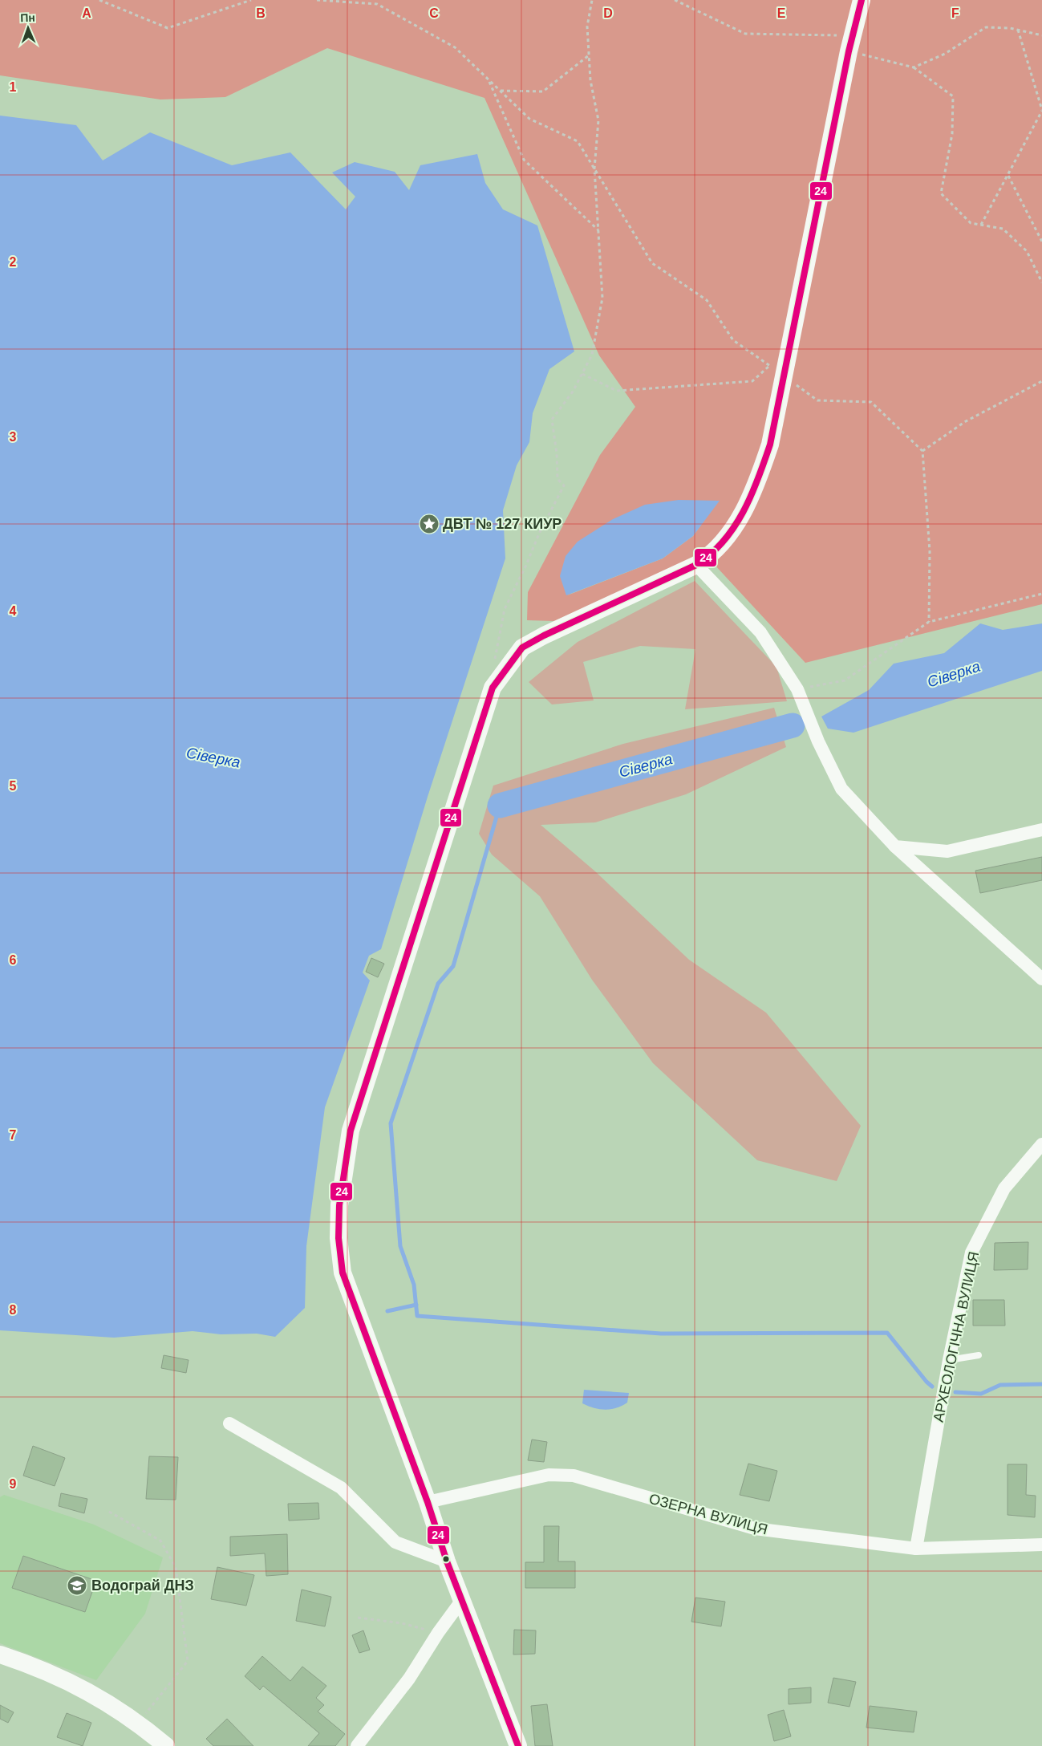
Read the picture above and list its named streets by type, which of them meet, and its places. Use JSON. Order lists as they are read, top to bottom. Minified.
{"streets":{"street":["АРХЕОЛОГІЧНА ВУЛИЦЯ","ОЗЕРНА ВУЛИЦЯ"]},"crossings":[["АРХЕОЛОГІЧНА ВУЛИЦЯ","ОЗЕРНА ВУЛИЦЯ"]],"water":["Сіверка"],"places":{"place":["ДВТ № 127 КИУР"],"school or university":["Водограй ДНЗ"]},"lines":["transit line 24"],"north":"top","grid":{"columns":["A","B","C","D","E","F"],"rows":["1","2","3","4","5","6","7","8","9"]}}
